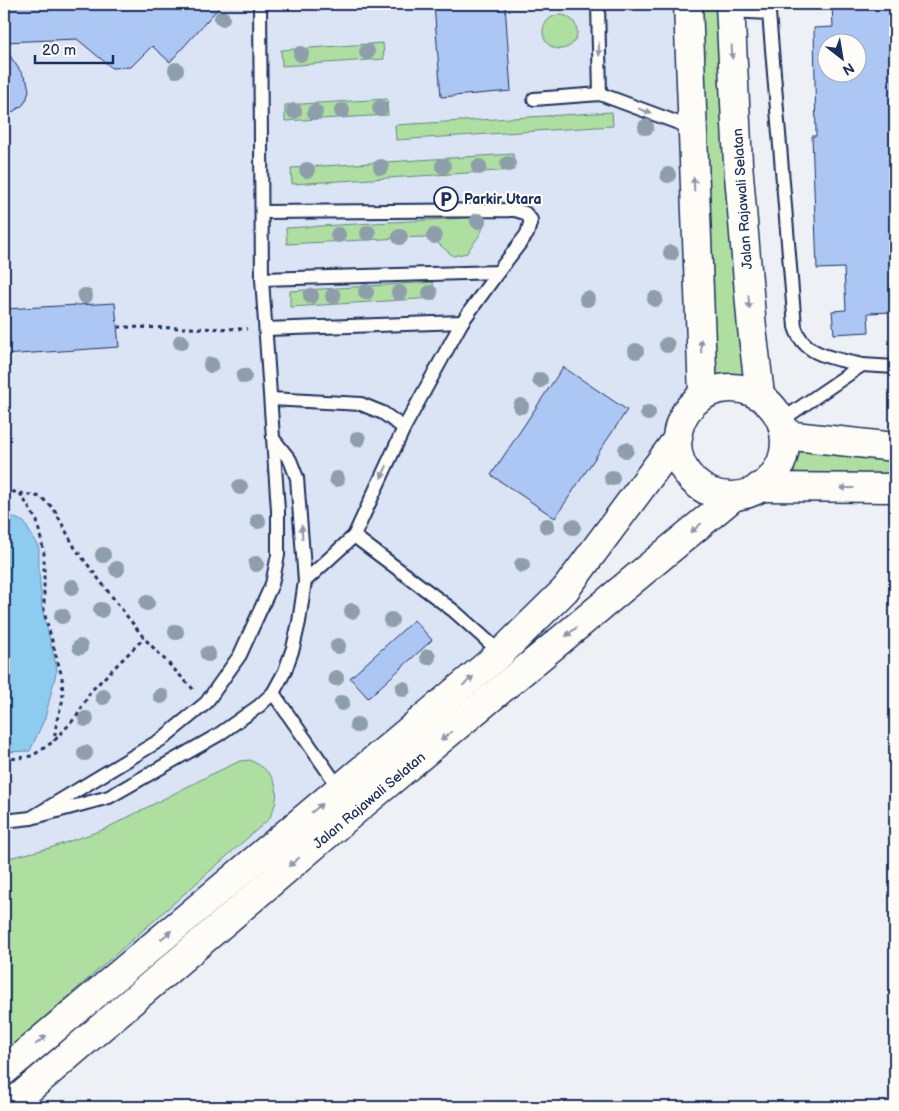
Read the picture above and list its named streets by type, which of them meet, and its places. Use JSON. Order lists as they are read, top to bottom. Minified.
{"streets":{"main road":["Jalan Rajawali Selatan"]},"places":{"parking":["Parkir Utara"]},"scale_bar":"20 m","north":"bottom right"}
